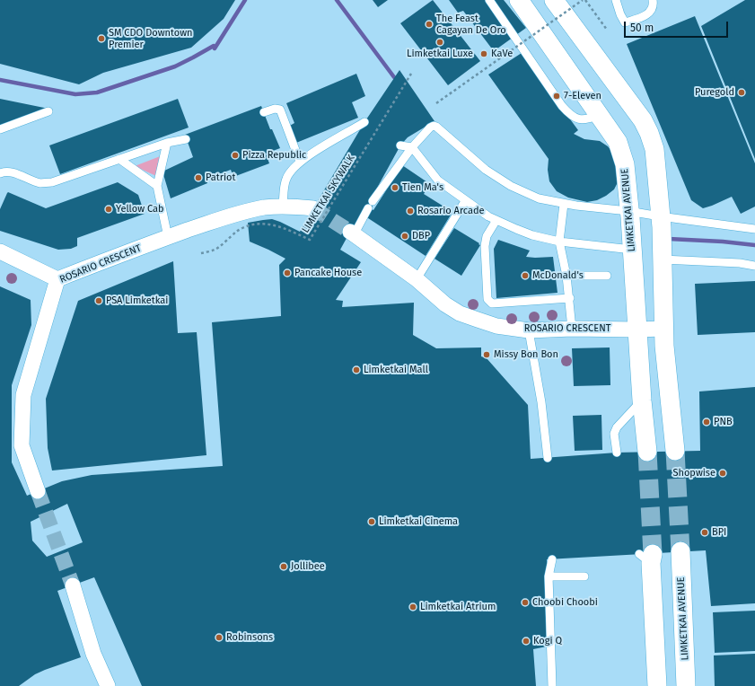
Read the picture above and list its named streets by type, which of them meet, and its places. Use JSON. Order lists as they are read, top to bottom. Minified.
{"streets":{"street":["LIMKETKAI AVENUE","ROSARIO CRESCENT"],"path":["LIMKETKAI SKYWALK"]},"crossings":[["LIMKETKAI AVENUE","ROSARIO CRESCENT"]],"places":["The Feast Cagayan De Oro","SM CDO Downtown Premier","Limketkai Luxe","KaVe","Puregold","7-Eleven","Pizza Republic","Patriot","Tien Ma's","Yellow Cab","Rosario Arcade","DBP","Pancake House","McDonald's","PSA Limketkai","Missy Bon Bon","Limketkai Mall","PNB","Shopwise","Limketkai Cinema","BPI","Jollibee","Choobi Choobi","Limketkai Atrium","Robinsons","Kogi Q"],"scale_bar":"50 m"}
